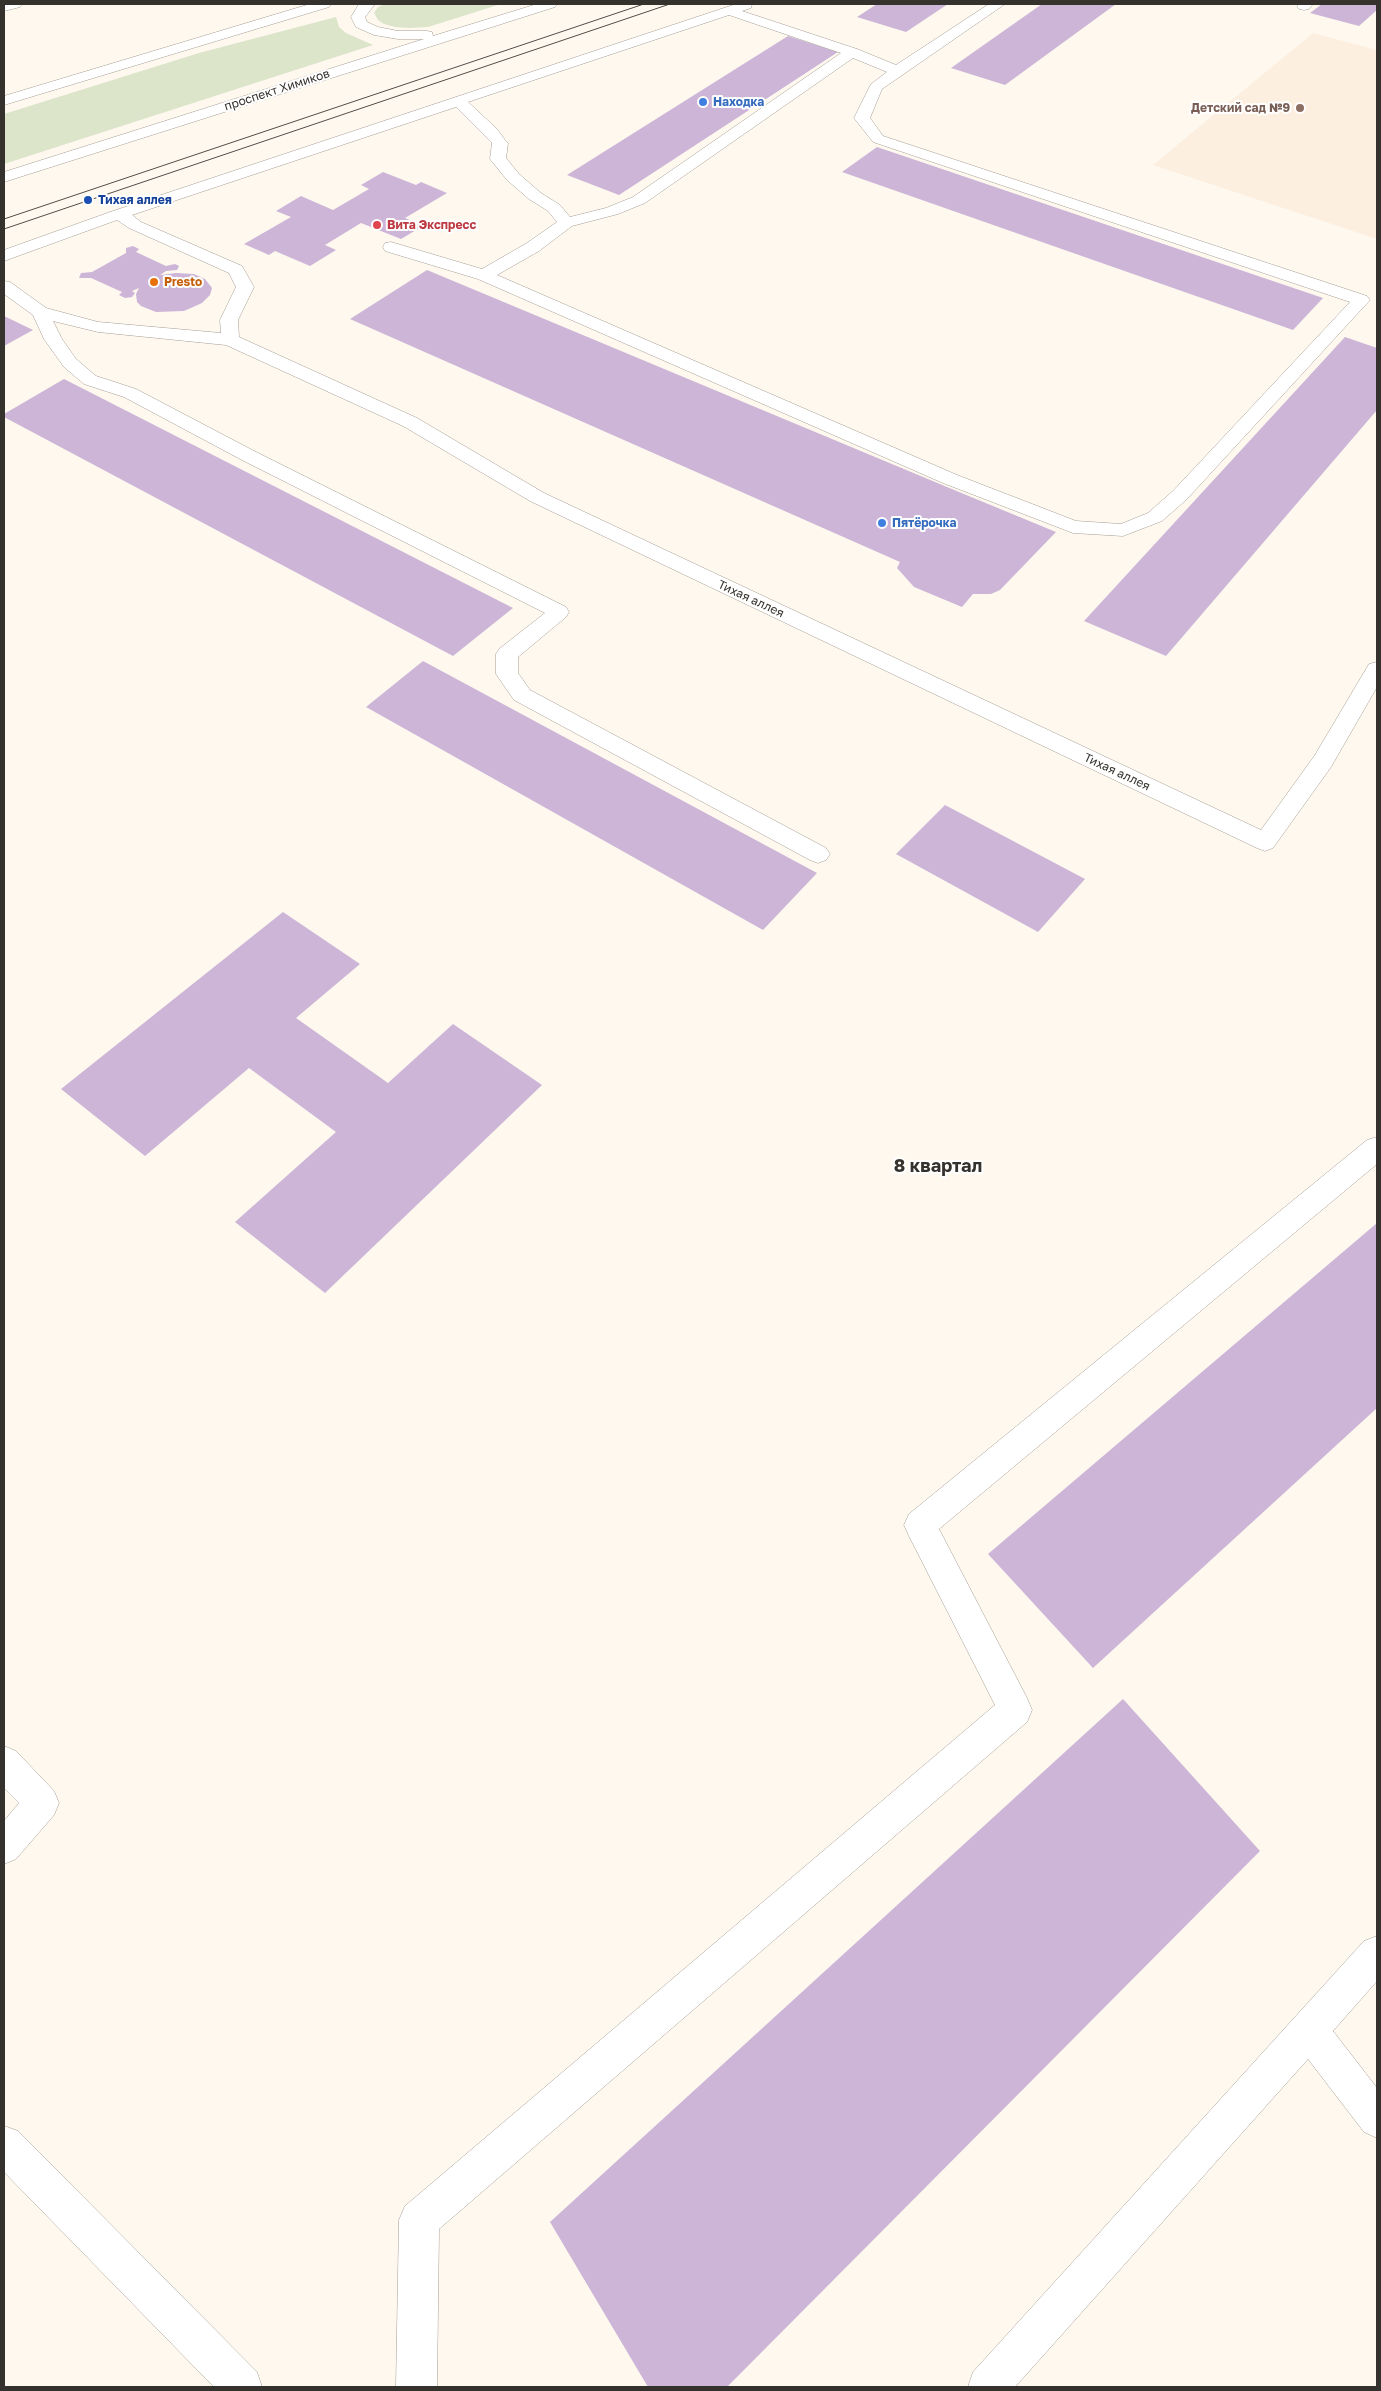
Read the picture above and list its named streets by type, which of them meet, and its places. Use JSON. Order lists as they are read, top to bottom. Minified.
{"streets":{"main road":["проспект Химиков","Тихая аллея"]},"districts":["8 квартал"],"places":["Находка","Детский сад №9","Тихая аллея","Вита Экспресс","Presto","Пятёрочка"]}
